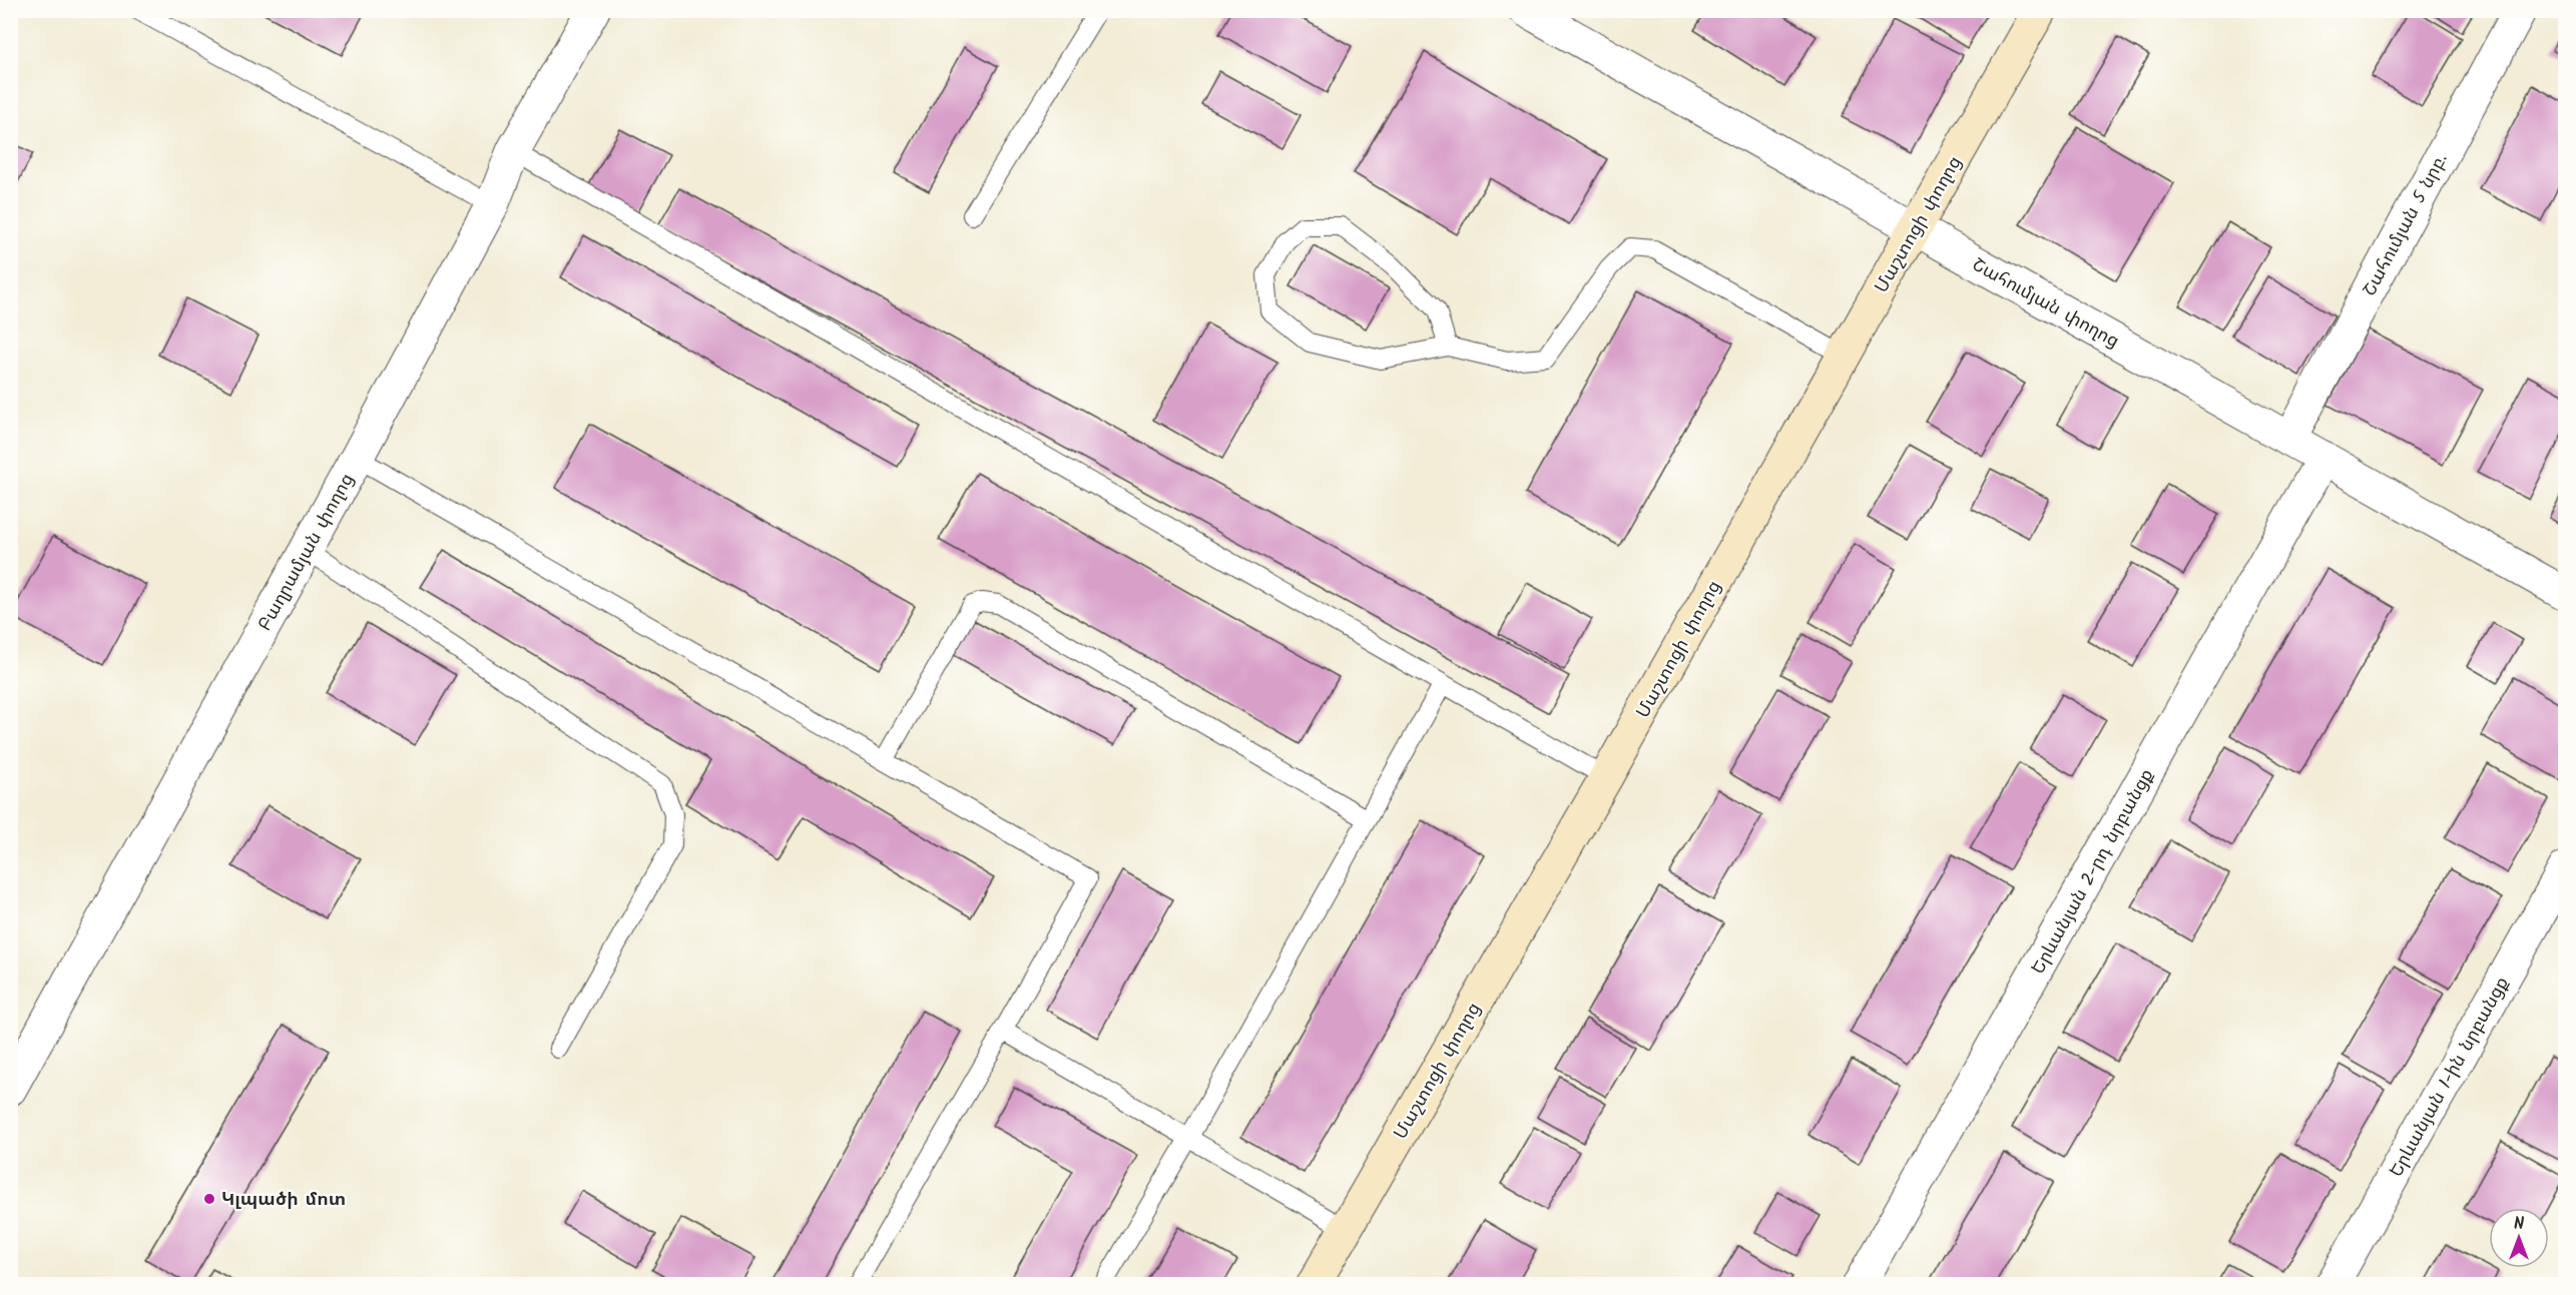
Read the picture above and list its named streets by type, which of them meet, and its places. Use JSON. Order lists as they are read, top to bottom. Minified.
{"streets":{"main road":["Մաշտոցի փողոց"],"street":["Շահումյան 5 նրբ.","Շահումյան փողոց","Բաղրամյան փողոց","Երևանյան 2-րդ նրբանցք","Երևանյան 1-ին նրբանցք"]},"crossings":[["Մաշտոցի փողոց","Շահումյան փողոց"],["Շահումյան 5 նրբ.","Շահումյան փողոց"],["Շահումյան փողոց","Երևանյան 2-րդ նրբանցք"]],"places":["Կլպածի մոտ"],"north":"top"}
